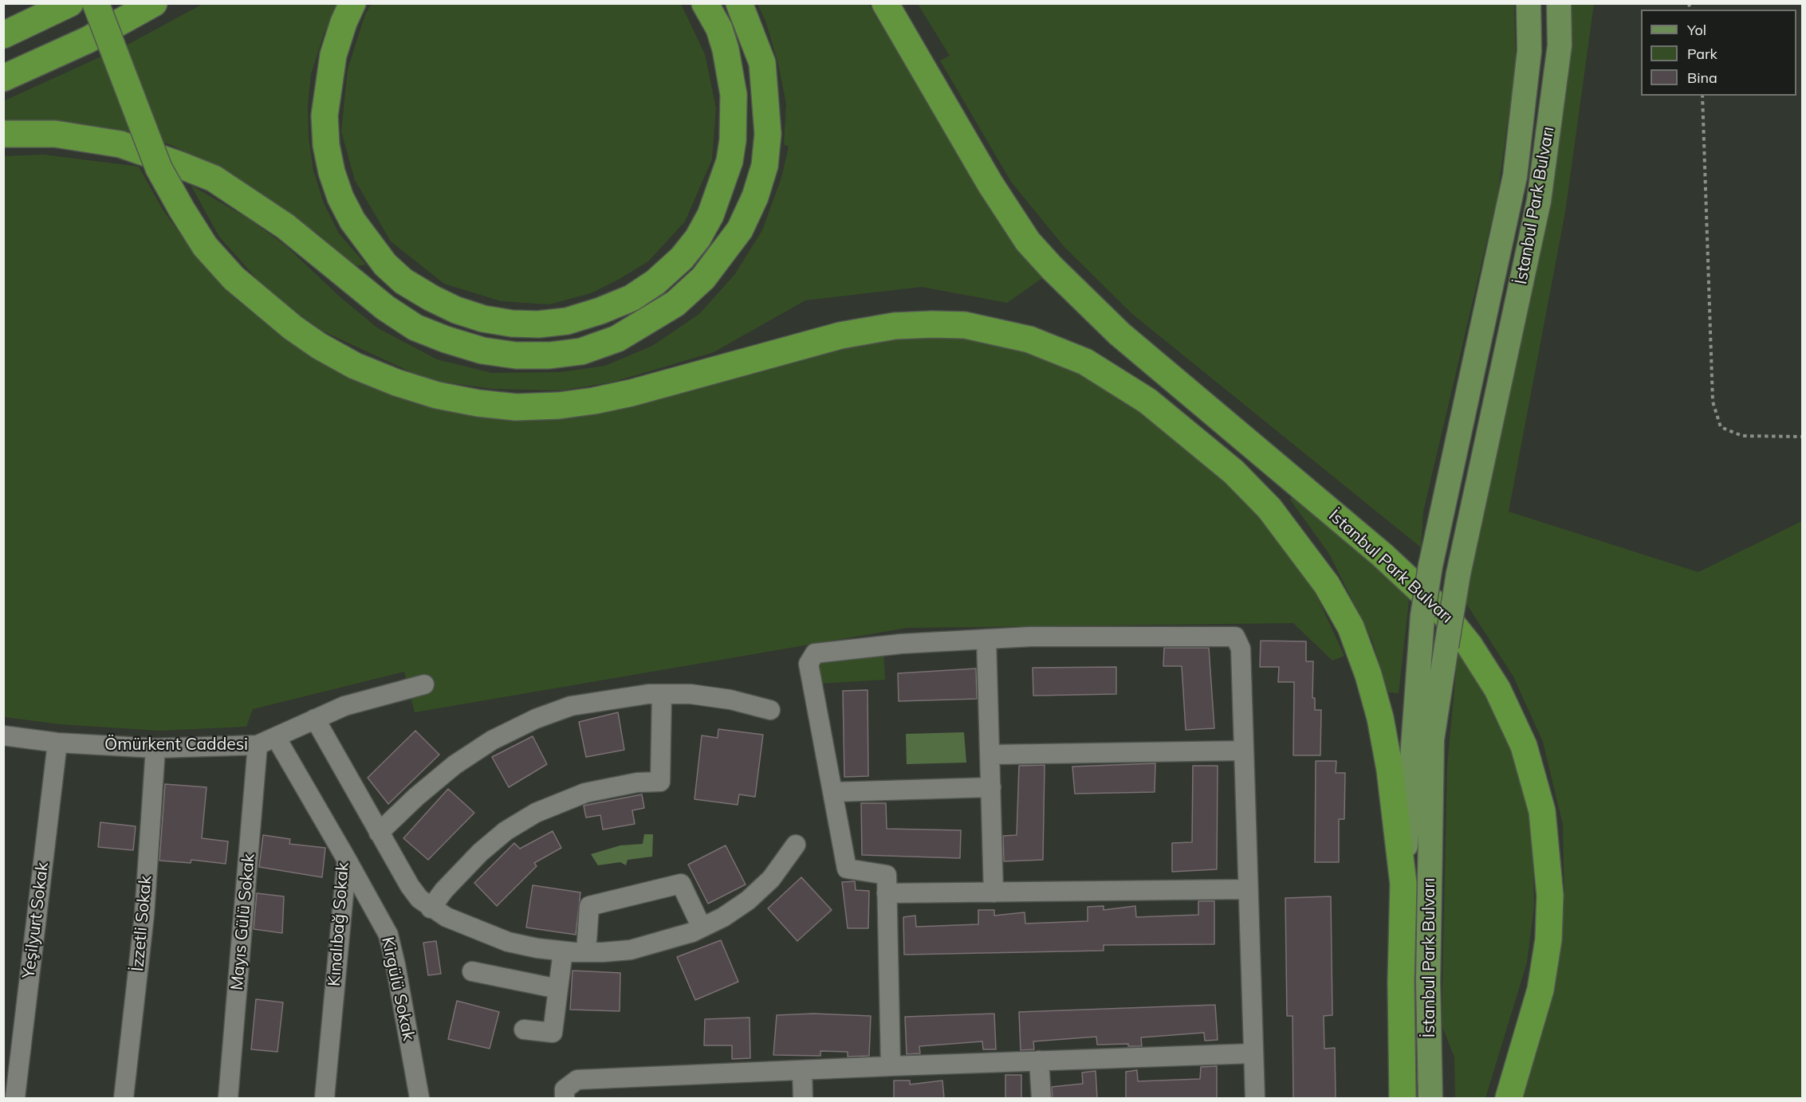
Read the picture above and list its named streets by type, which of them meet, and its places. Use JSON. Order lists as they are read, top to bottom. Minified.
{"streets":{"highway":["İstanbul Park Bulvarı"],"street":["Ömürkent Caddesi","Yeşilyurt Sokak","Mayıs Gülü Sokak","İzzetli Sokak","Kınalıbağ Sokak","Kirgülü Sokak"]},"crossings":[["Ömürkent Caddesi","Yeşilyurt Sokak"],["Ömürkent Caddesi","Mayıs Gülü Sokak"],["Ömürkent Caddesi","İzzetli Sokak"],["Ömürkent Caddesi","Kınalıbağ Sokak"],["Kınalıbağ Sokak","Kirgülü Sokak"]],"legend":["Yol","Park","Bina"]}
